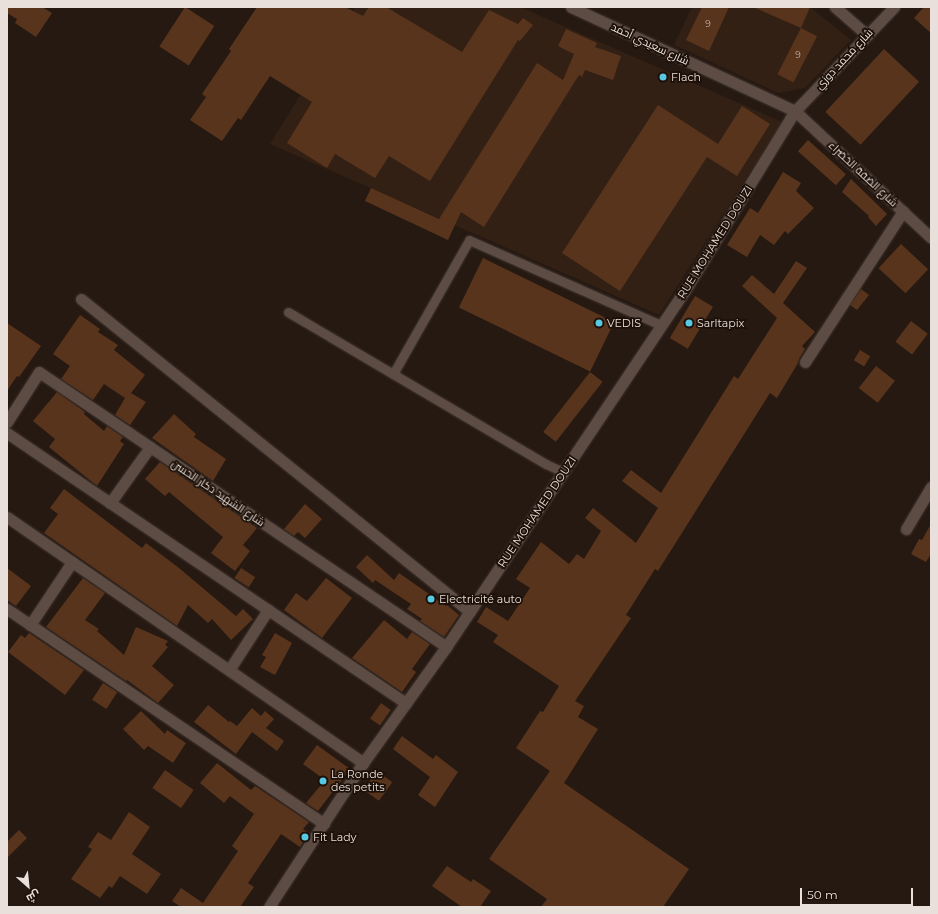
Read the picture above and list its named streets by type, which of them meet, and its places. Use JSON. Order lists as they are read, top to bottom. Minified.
{"streets":{"street":["شارع سعيدي أحمد","شارع محمد دوزي","شارع الضفة الخضراء","RUE MOHAMED DOUZI","شارع الشهيد دكار الحسن"]},"crossings":[["شارع سعيدي أحمد","شارع محمد دوزي"],["شارع سعيدي أحمد","شارع الضفة الخضراء"],["شارع سعيدي أحمد","RUE MOHAMED DOUZI"],["شارع محمد دوزي","شارع الضفة الخضراء"],["شارع محمد دوزي","RUE MOHAMED DOUZI"],["شارع الضفة الخضراء","RUE MOHAMED DOUZI"],["RUE MOHAMED DOUZI","شارع الشهيد دكار الحسن"]],"places":["Flach","VEDIS","Sarltapix","Electricité auto","La Ronde des petits","Fit Lady"],"house_numbers":["9","9"],"scale_bar":"50 m","north":"bottom right"}
